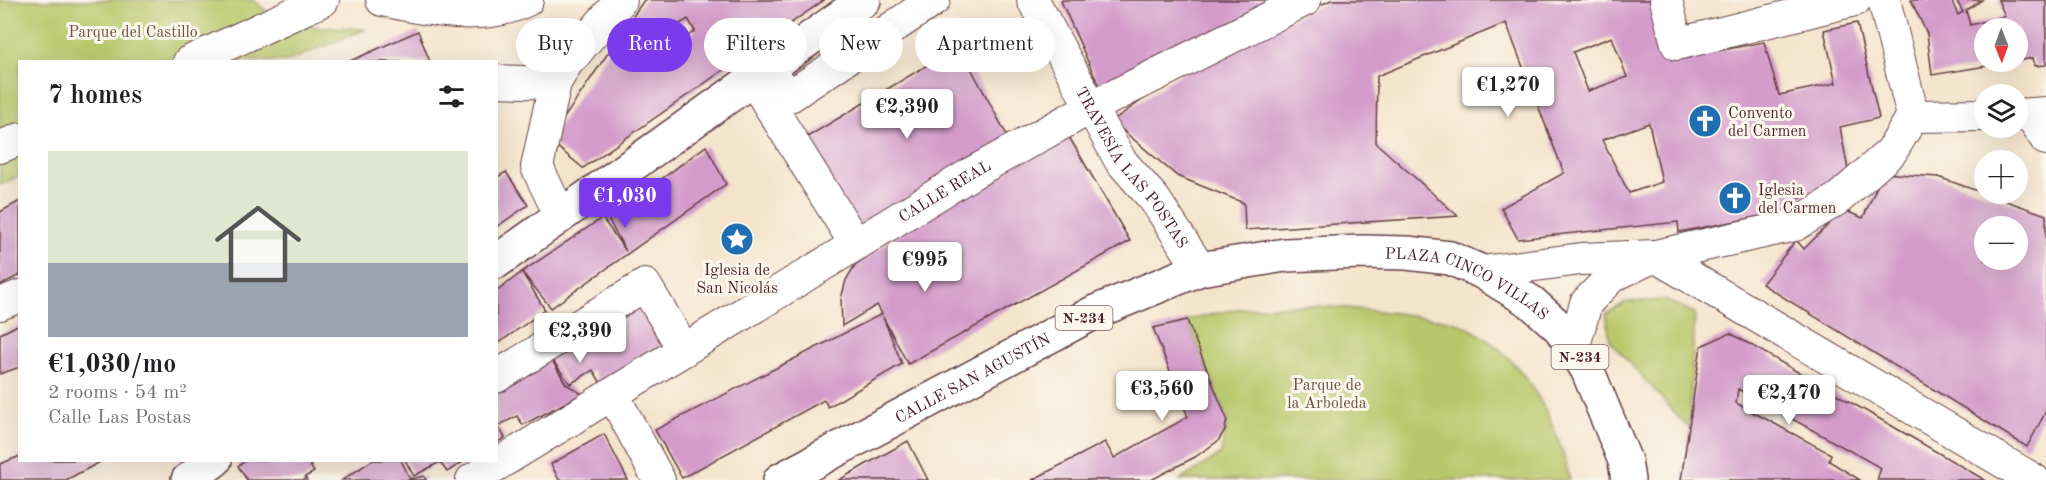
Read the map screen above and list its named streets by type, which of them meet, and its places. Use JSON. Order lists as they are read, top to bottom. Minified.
{"streets":{"main road":["PLAZA CINCO VILLAS","N-234","CALLE SAN AGUSTÍN"],"street":["TRAVESÍA LAS POSTAS","CALLE REAL"]},"crossings":[["TRAVESÍA LAS POSTAS","CALLE REAL"],["TRAVESÍA LAS POSTAS","PLAZA CINCO VILLAS"],["TRAVESÍA LAS POSTAS","CALLE SAN AGUSTÍN"],["PLAZA CINCO VILLAS","CALLE SAN AGUSTÍN"]],"parks":["Parque del Castillo","Parque de la Arboleda"],"places":{"church":["Convento del Carmen","Iglesia del Carmen"],"place":["Iglesia de San Nicolás"]},"north":"bottom","page":{"map_buttons":["+","−"],"chip":["Buy","Rent","Filters","New","Apartment"],"heading":"7 homes","price":["€1,270","€2,390","€1,030","€995","€2,390","€3,560","€2,470"],"list":[{"name":"€1,030/mo","note":"2 rooms · 54 m² · Calle Las Postas"}]}}
